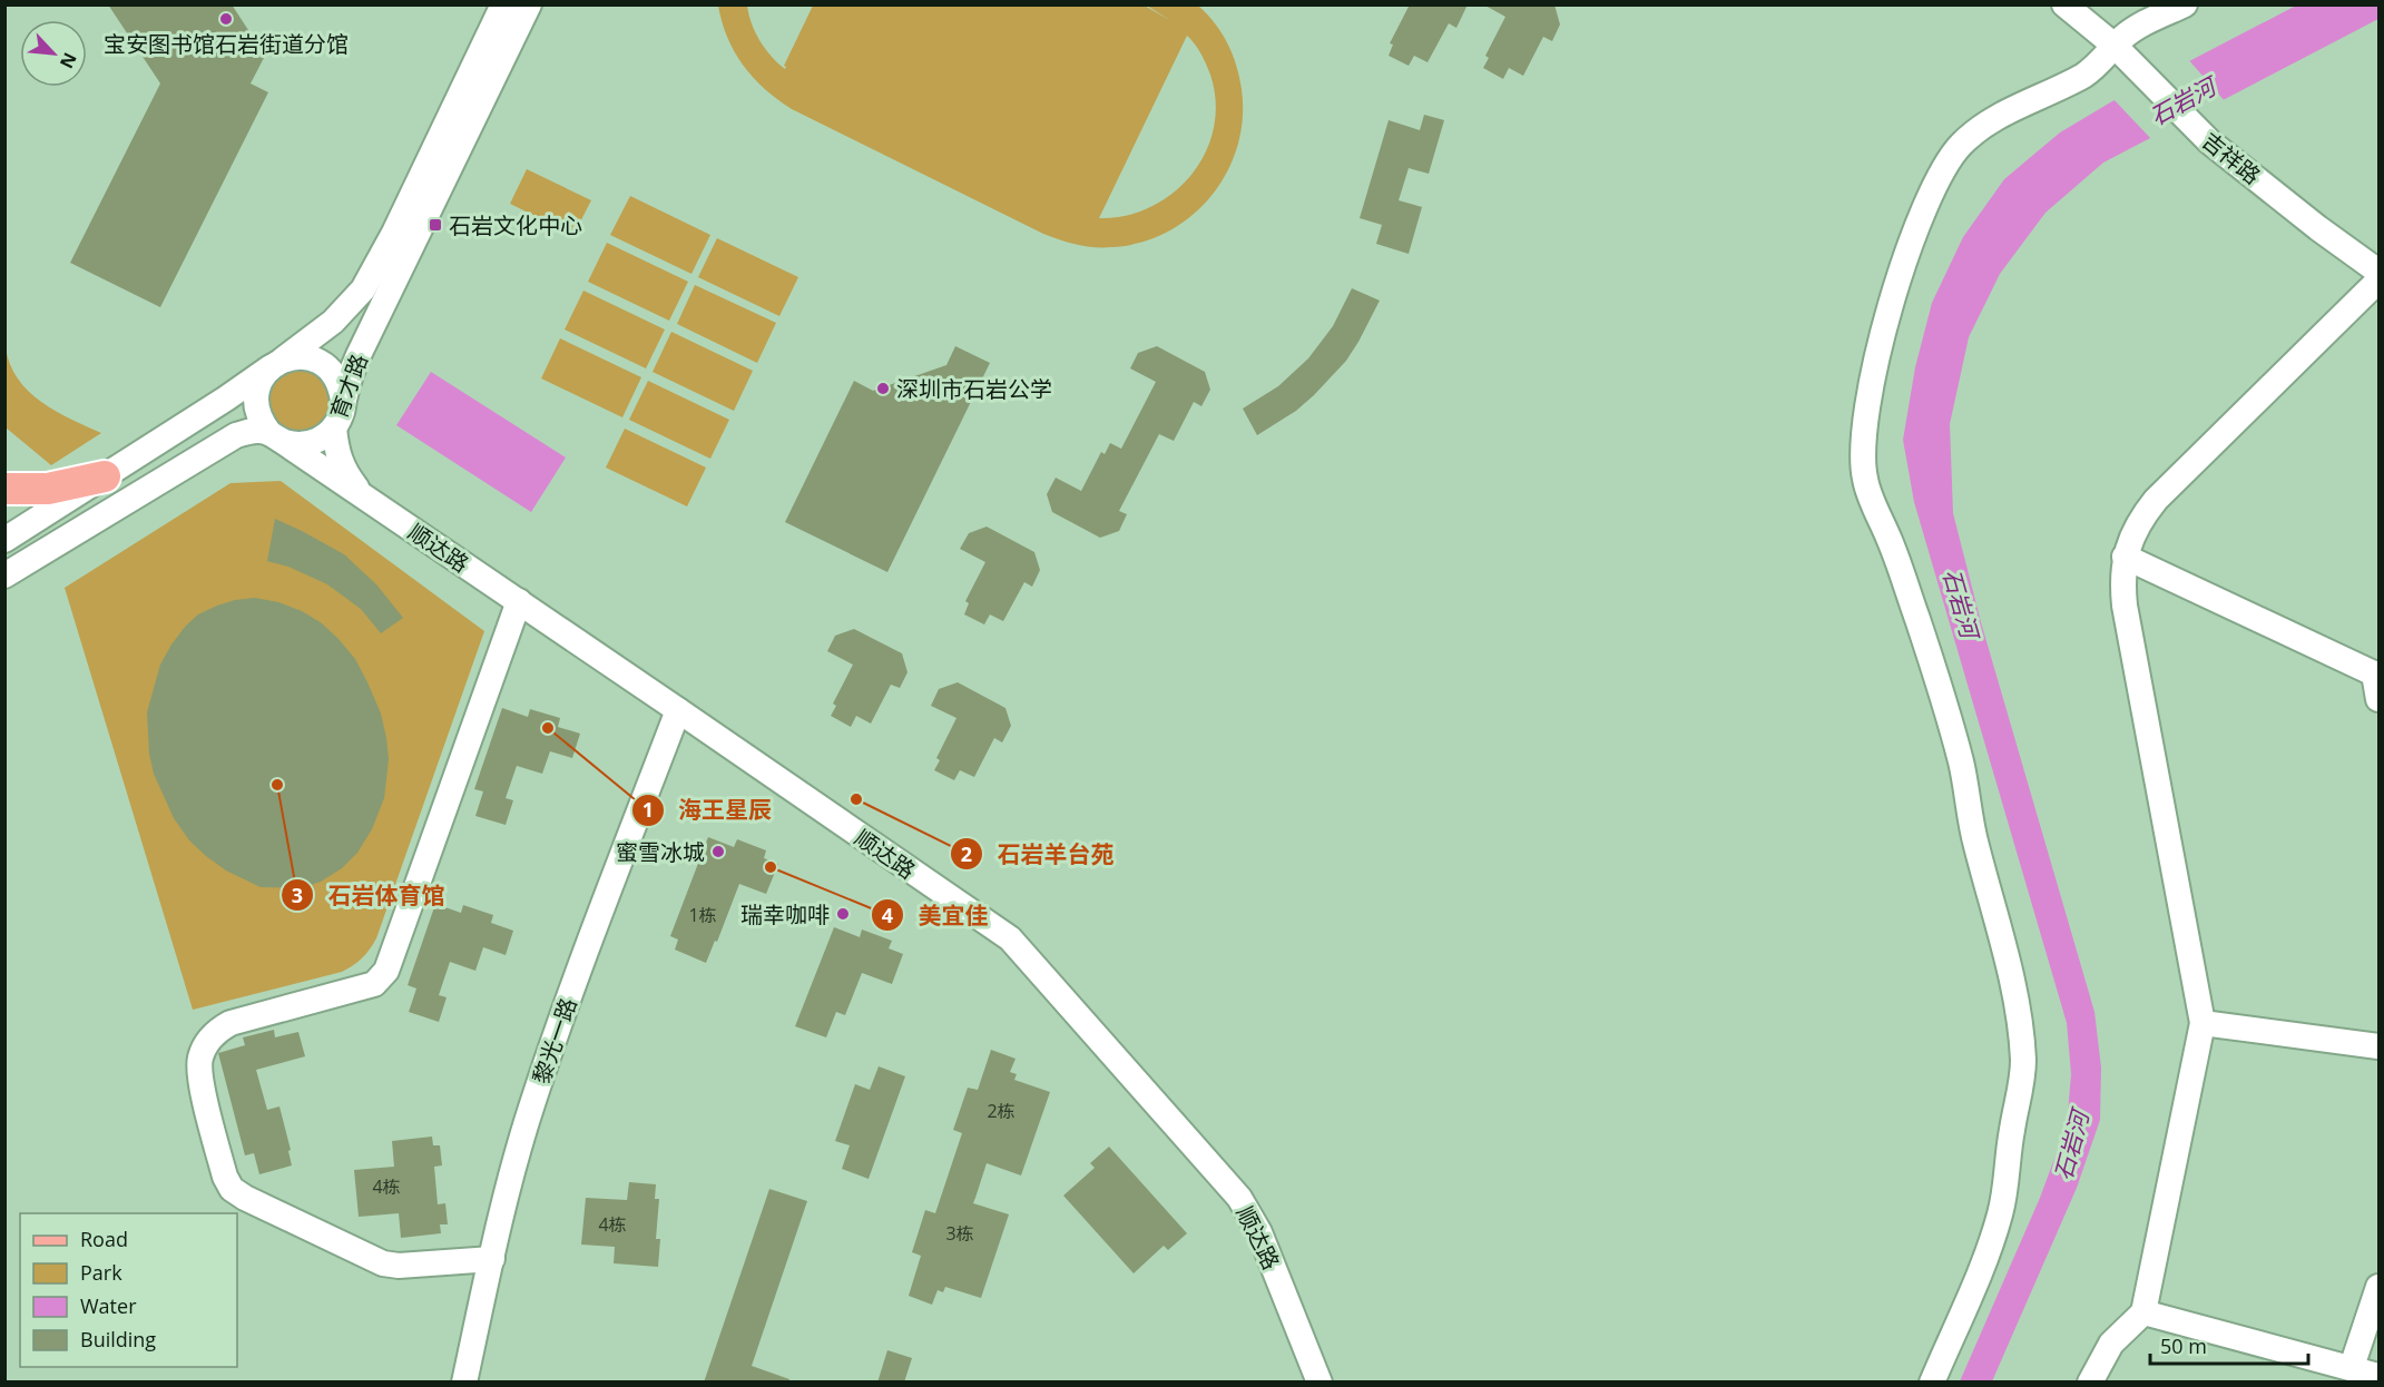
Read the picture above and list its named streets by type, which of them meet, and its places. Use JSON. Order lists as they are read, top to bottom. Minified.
{"streets":{"street":["吉祥路","育才路","顺达路","黎光一路"]},"crossings":[["育才路","顺达路"],["顺达路","黎光一路"]],"water":["石岩河"],"places":{"other":["宝安图书馆石岩街道分馆","深圳市石岩公学","海王星辰","石岩体育馆","石岩羊台苑","蜜雪冰城","美宜佳","瑞幸咖啡"],"transit":["石岩文化中心"]},"house_numbers":["1栋","2栋","4栋","4栋","3栋"],"legend":["Road","Park","Water","Building"],"scale_bar":"50 m","north":"bottom right"}
